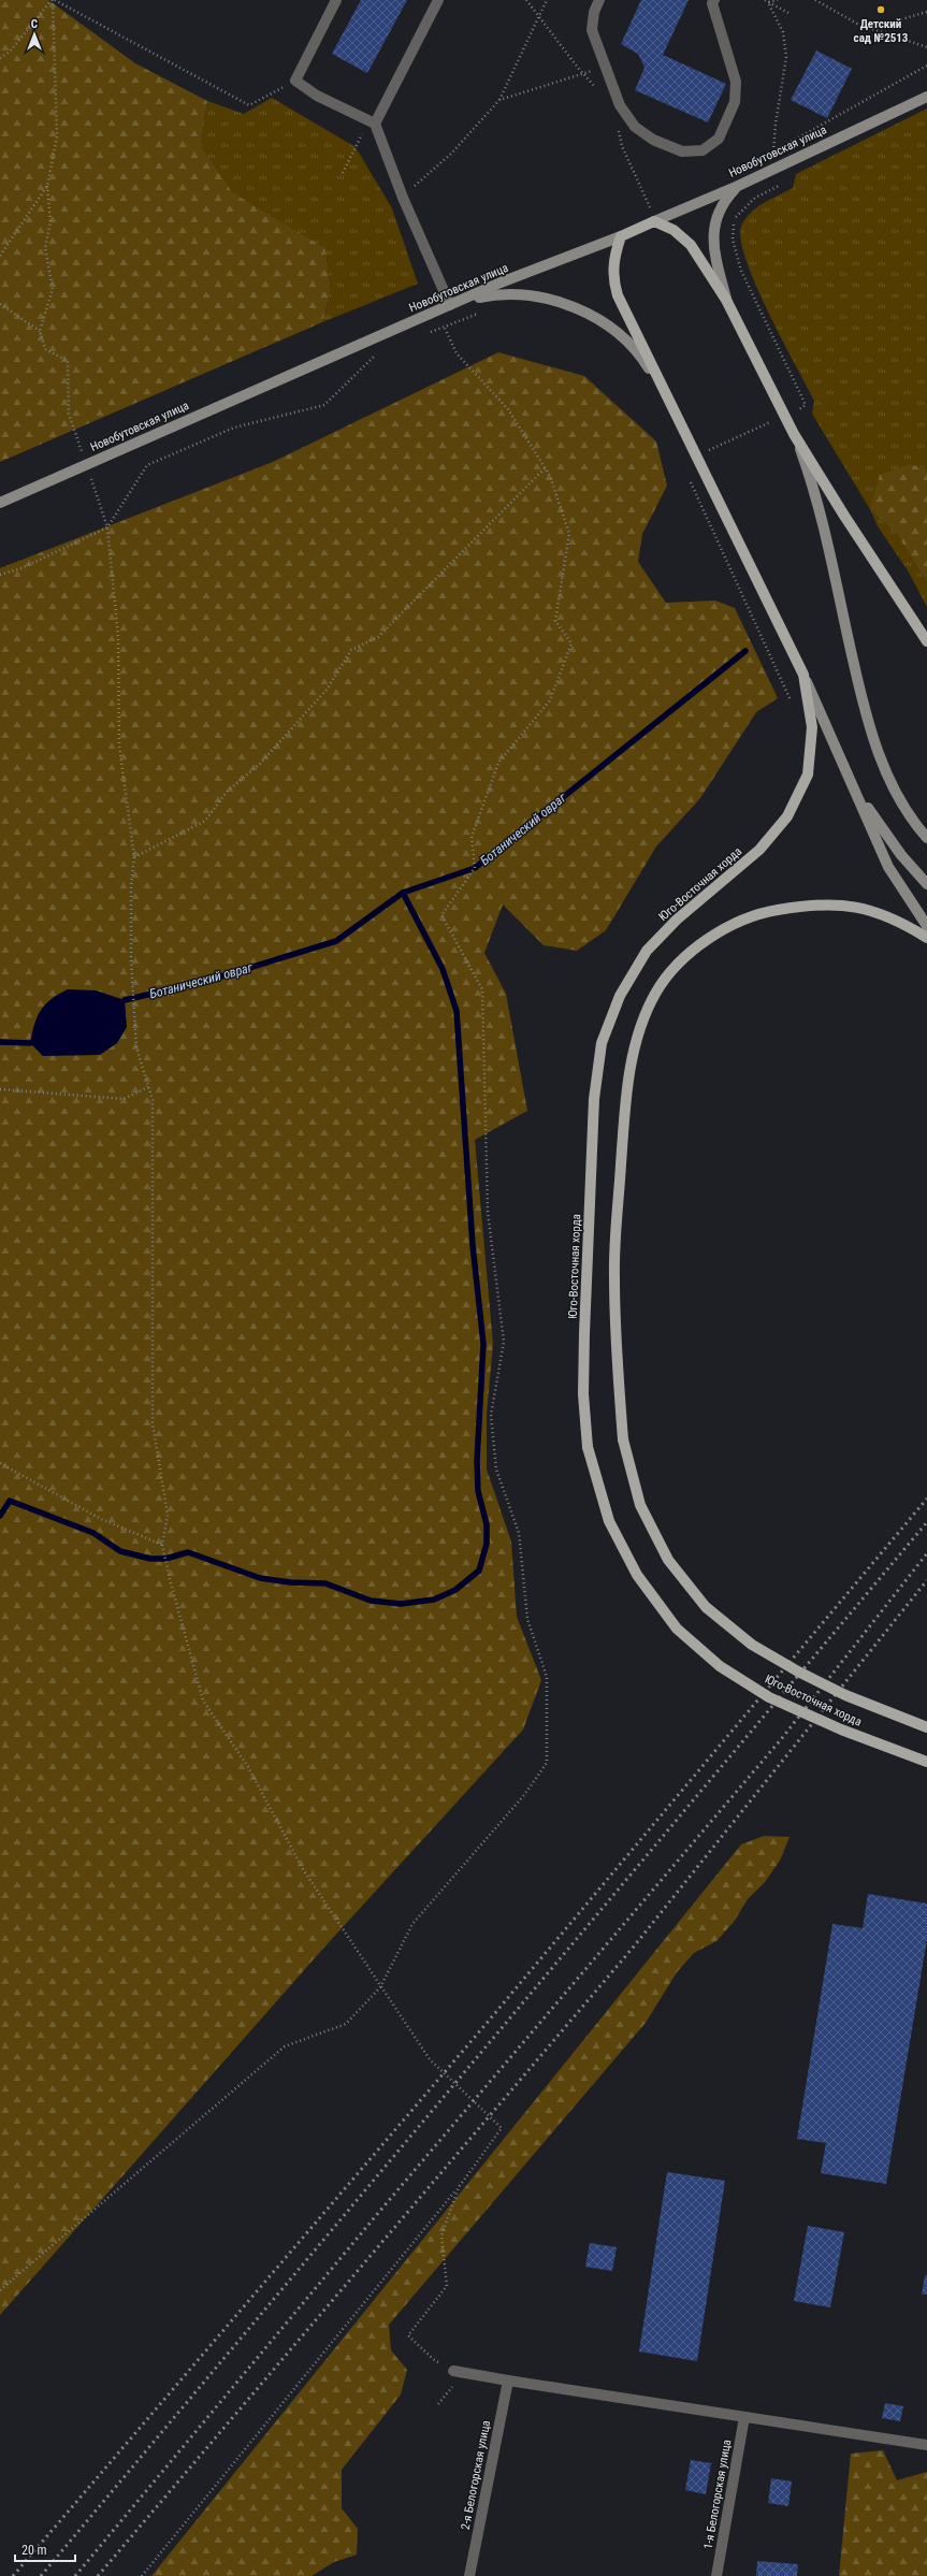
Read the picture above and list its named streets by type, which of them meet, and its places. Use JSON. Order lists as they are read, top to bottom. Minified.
{"streets":{"main road":["Новобутовская улица","Юго-Восточная хорда"],"street":["2-я Белогорская улица","1-я Белогорская улица"]},"crossings":[["Новобутовская улица","Юго-Восточная хорда"]],"water":["Ботанический овраг"],"places":["Детский сад №2513"],"scale_bar":"20 m","north":"top"}
